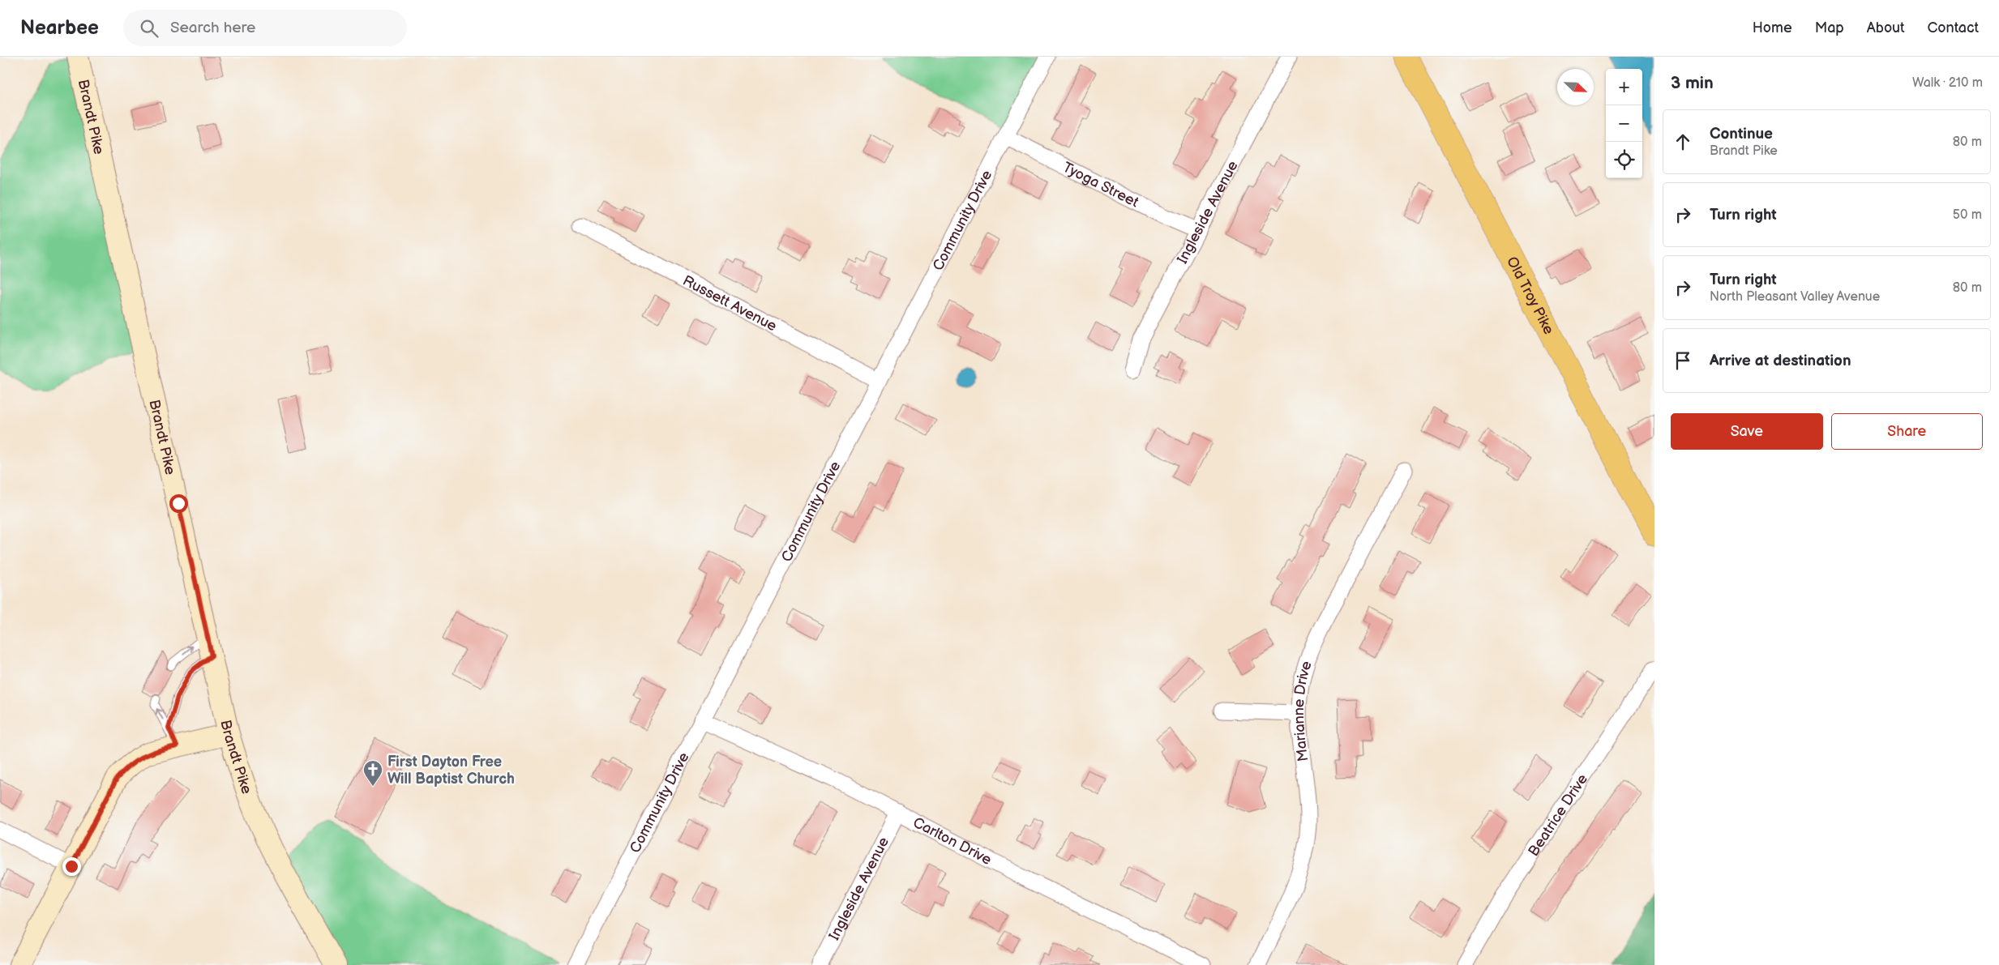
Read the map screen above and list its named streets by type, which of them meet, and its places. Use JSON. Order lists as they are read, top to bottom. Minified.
{"streets":{"main road":["Brandt Pike","Old Troy Pike"],"street":["Tyoga Street","Ingleside Avenue","Community Drive","Russett Avenue","Marianne Drive","Beatrice Drive","Carlton Drive"]},"crossings":[["Tyoga Street","Ingleside Avenue"],["Tyoga Street","Community Drive"],["Ingleside Avenue","Carlton Drive"],["Community Drive","Russett Avenue"],["Community Drive","Carlton Drive"]],"places":{"church":["First Dayton Free Will Baptist Church"]},"north":"bottom right","page":{"header":"Nearbee","search":"Search here","nav":["Home","Map","About","Contact"],"heading":["3 min","Walk · 210 m"],"map_buttons":["+","−"],"list":[["Continue","Brandt Pike","80 m"],["Turn right","50 m"],["Turn right","North Pleasant Valley Avenue","80 m"],"Arrive at destination"],"buttons":["Save","Share"]}}
